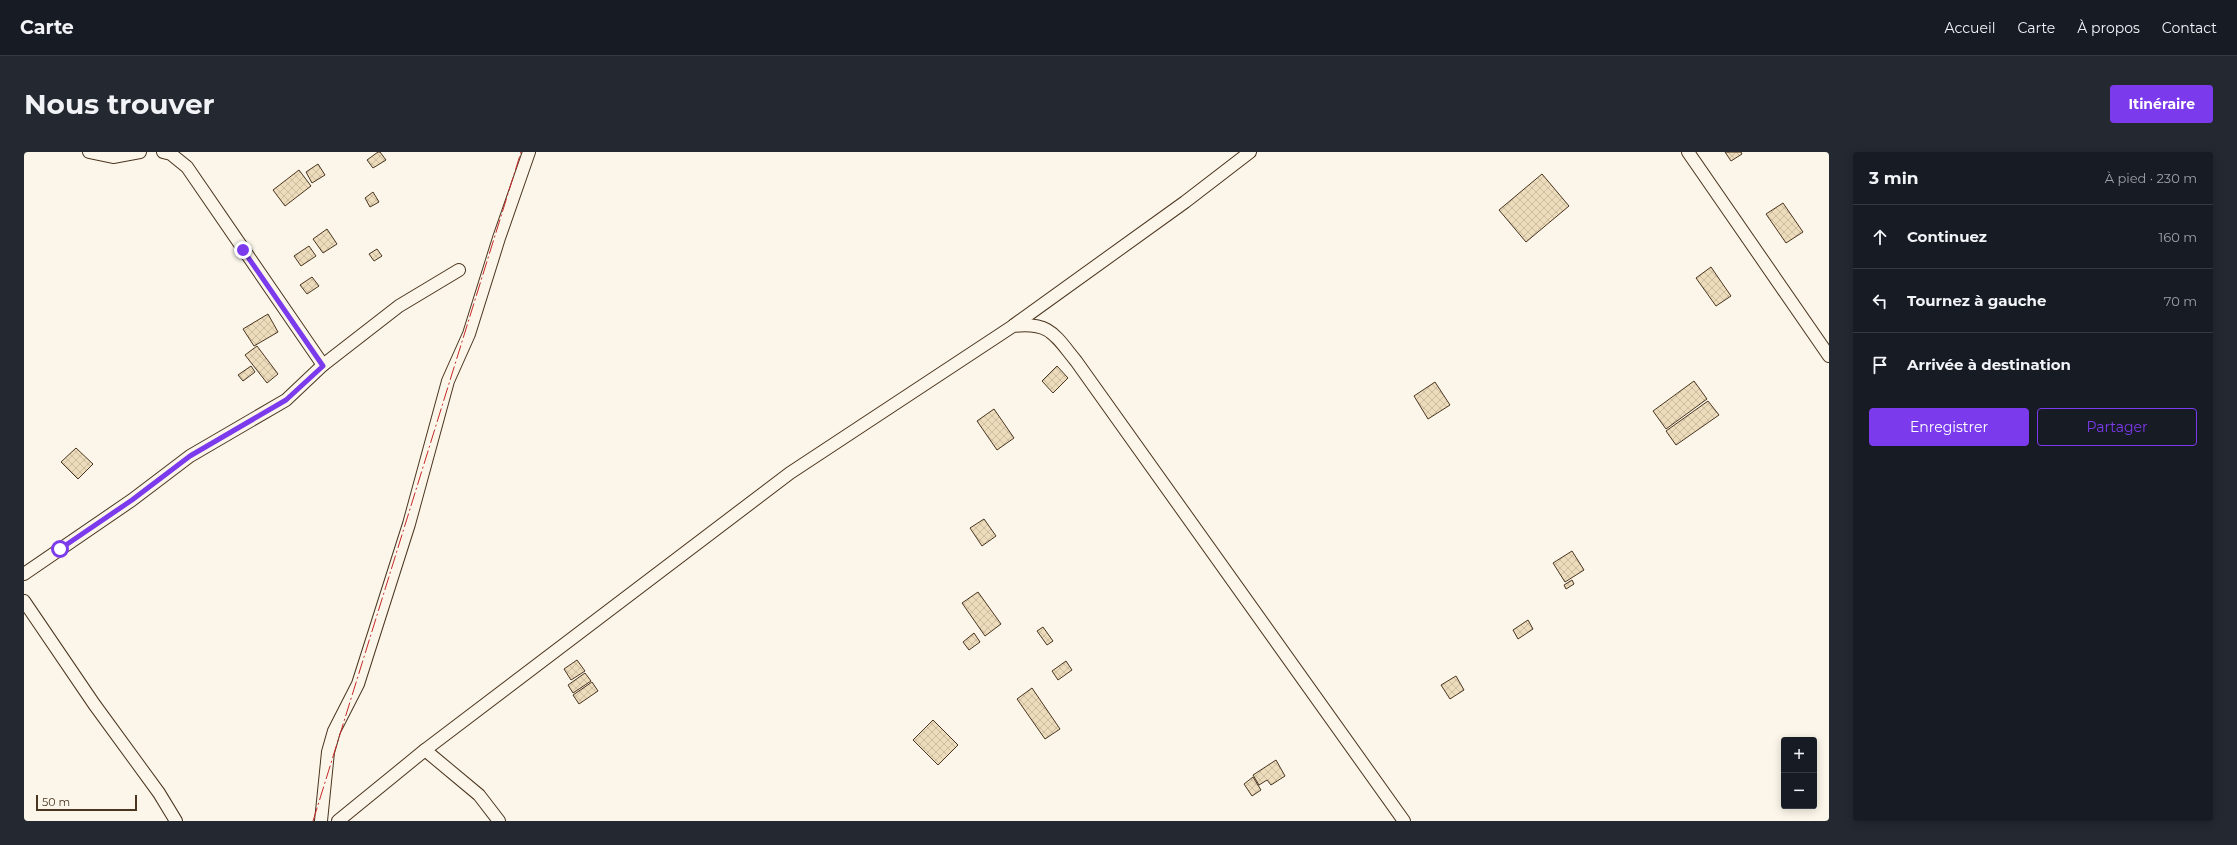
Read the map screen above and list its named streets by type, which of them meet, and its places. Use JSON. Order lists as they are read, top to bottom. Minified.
{"scale_bar":"50 m","page":{"header":"Carte","nav":["Accueil","Carte","À propos","Contact"],"buttons":["Itinéraire",["Enregistrer","Partager"]],"title":"Nous trouver","heading":["3 min","À pied · 230 m"],"list":[["Continuez","160 m"],["Tournez à gauche","70 m"],"Arrivée à destination"],"map_buttons":["+","−"],"scale":"50 m"}}
